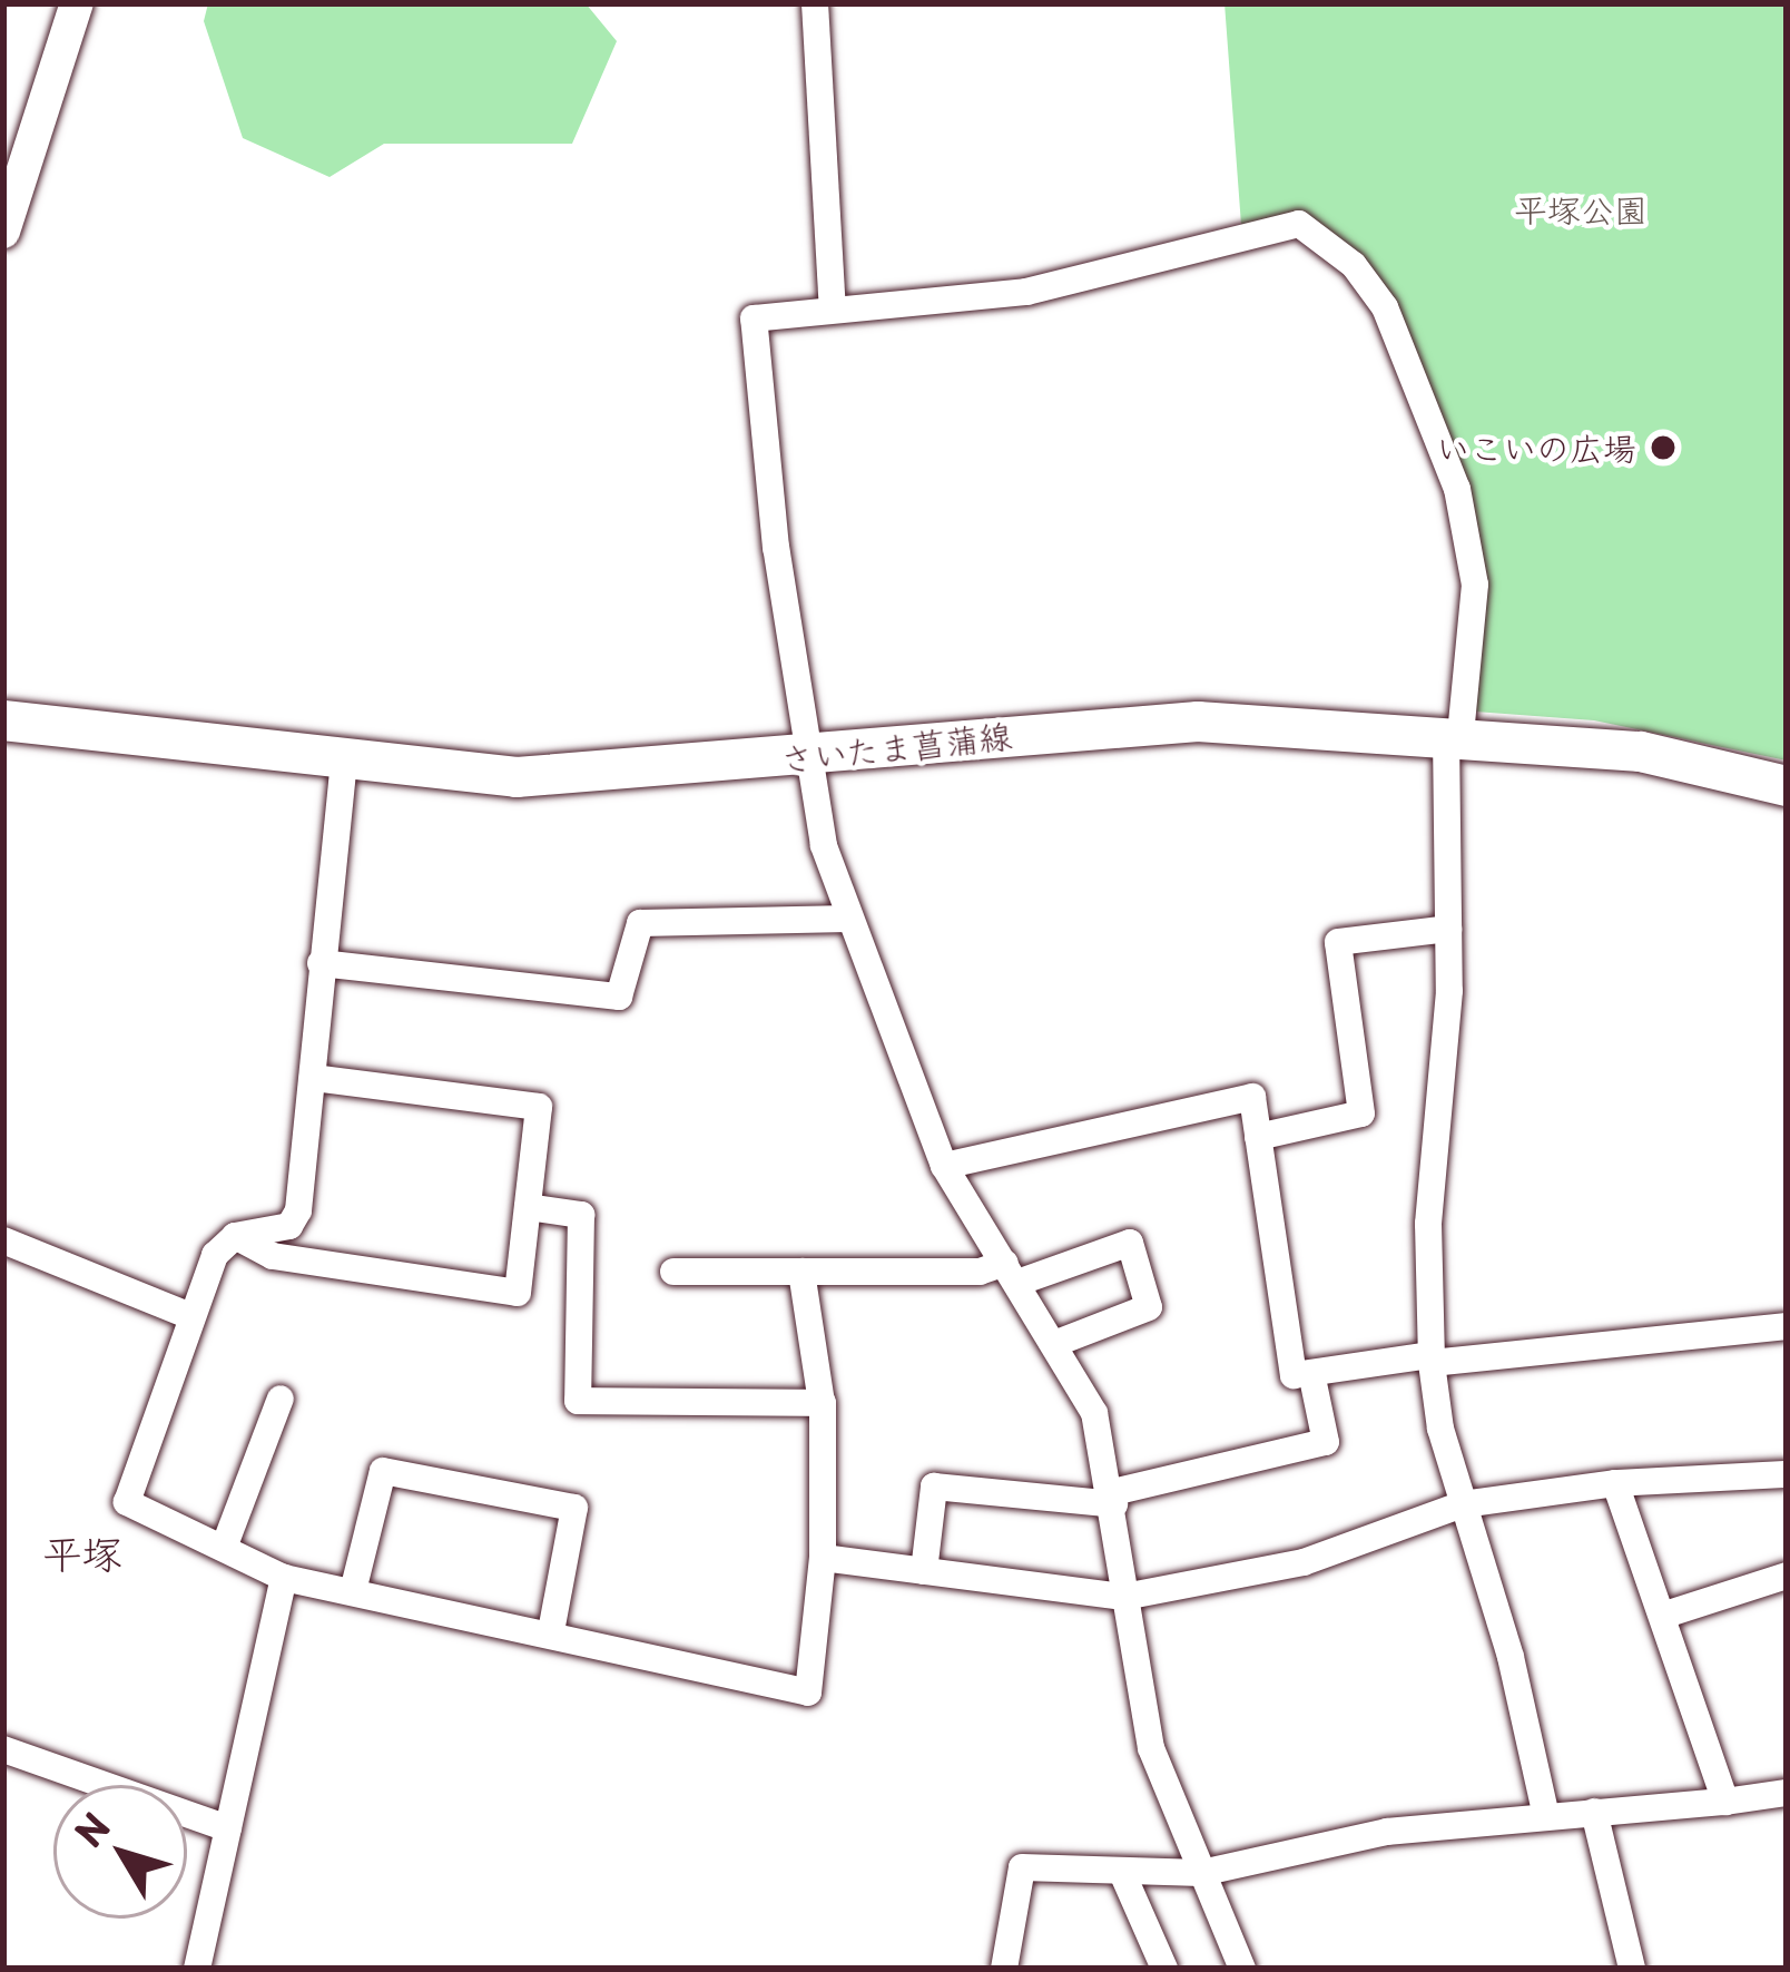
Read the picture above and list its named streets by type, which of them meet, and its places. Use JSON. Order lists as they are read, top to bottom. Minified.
{"streets":{"main road":["さいたま菖蒲線"]},"districts":["平塚"],"parks":["平塚公園"],"places":["いこいの広場"],"north":"top left"}
